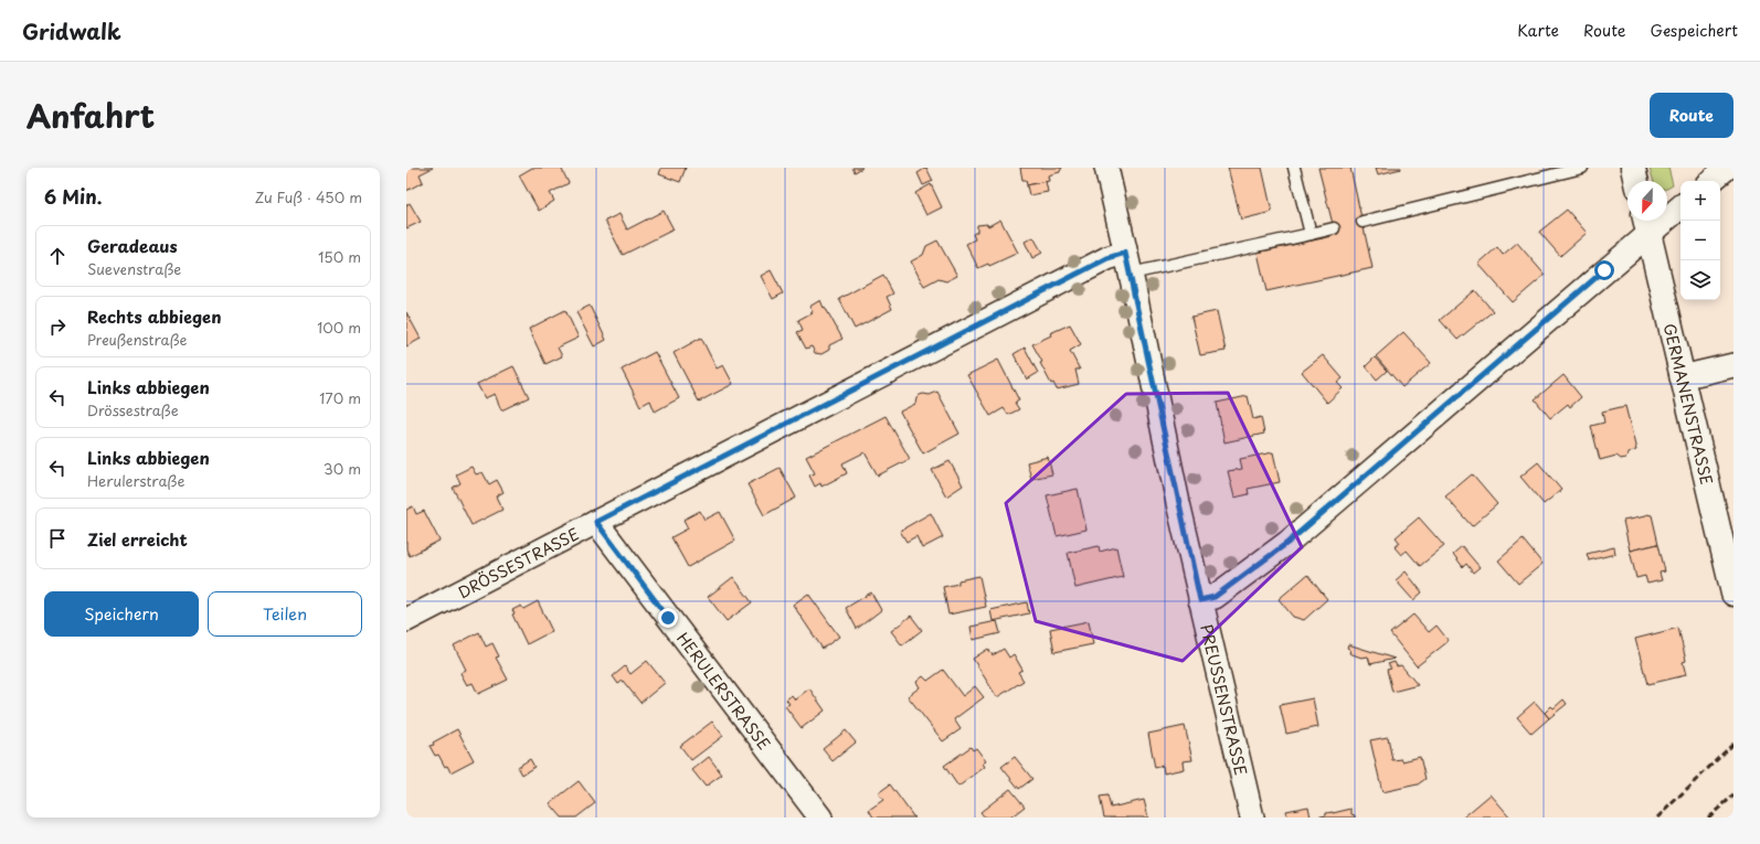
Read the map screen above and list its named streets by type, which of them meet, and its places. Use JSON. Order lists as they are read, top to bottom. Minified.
{"streets":{"street":["GERMANENSTRASSE","DRÖSSESTRASSE","HERULERSTRASSE","PREUSSENSTRASSE"]},"crossings":[["DRÖSSESTRASSE","HERULERSTRASSE"],["DRÖSSESTRASSE","PREUSSENSTRASSE"]],"north":"bottom","page":{"header":"Gridwalk","nav":["Karte","Route","Gespeichert"],"title":"Anfahrt","buttons":["Route",["Speichern","Teilen"]],"heading":["6 Min.","Zu Fuß · 450 m"],"map_buttons":["+","−"],"list":[["Geradeaus","Suevenstraße","150 m"],["Rechts abbiegen","Preußenstraße","100 m"],["Links abbiegen","Drössestraße","170 m"],["Links abbiegen","Herulerstraße","30 m"],"Ziel erreicht"]}}
